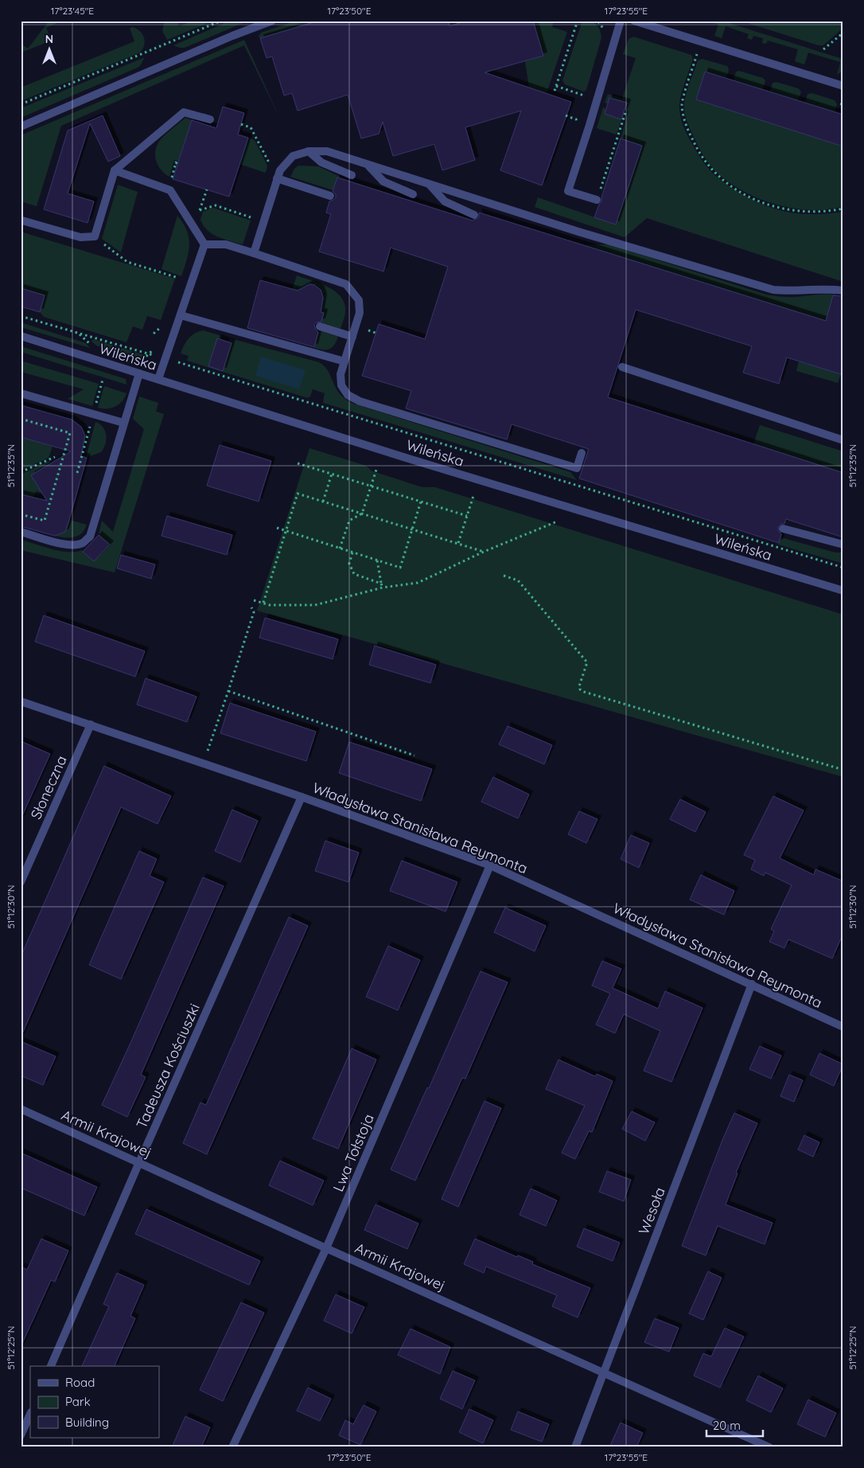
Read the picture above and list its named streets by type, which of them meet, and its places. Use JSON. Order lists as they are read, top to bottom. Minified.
{"streets":{"street":["Wileńska","Słoneczna","Władysława Stanisława Reymonta","Tadeusza Kościuszki","Armii Krajowej","Lwa Tołstoja","Wesoła"]},"crossings":[["Słoneczna","Władysława Stanisława Reymonta"],["Władysława Stanisława Reymonta","Tadeusza Kościuszki"],["Władysława Stanisława Reymonta","Lwa Tołstoja"],["Władysława Stanisława Reymonta","Wesoła"],["Tadeusza Kościuszki","Armii Krajowej"],["Armii Krajowej","Lwa Tołstoja"],["Armii Krajowej","Wesoła"]],"legend":["Road","Park","Building"],"scale_bar":"20 m","north":"top","coordinates":["17°23'45\"E","17°23'50\"E","17°23'55\"E","51°12'35\"N","51°12'30\"N","51°12'25\"N"]}
